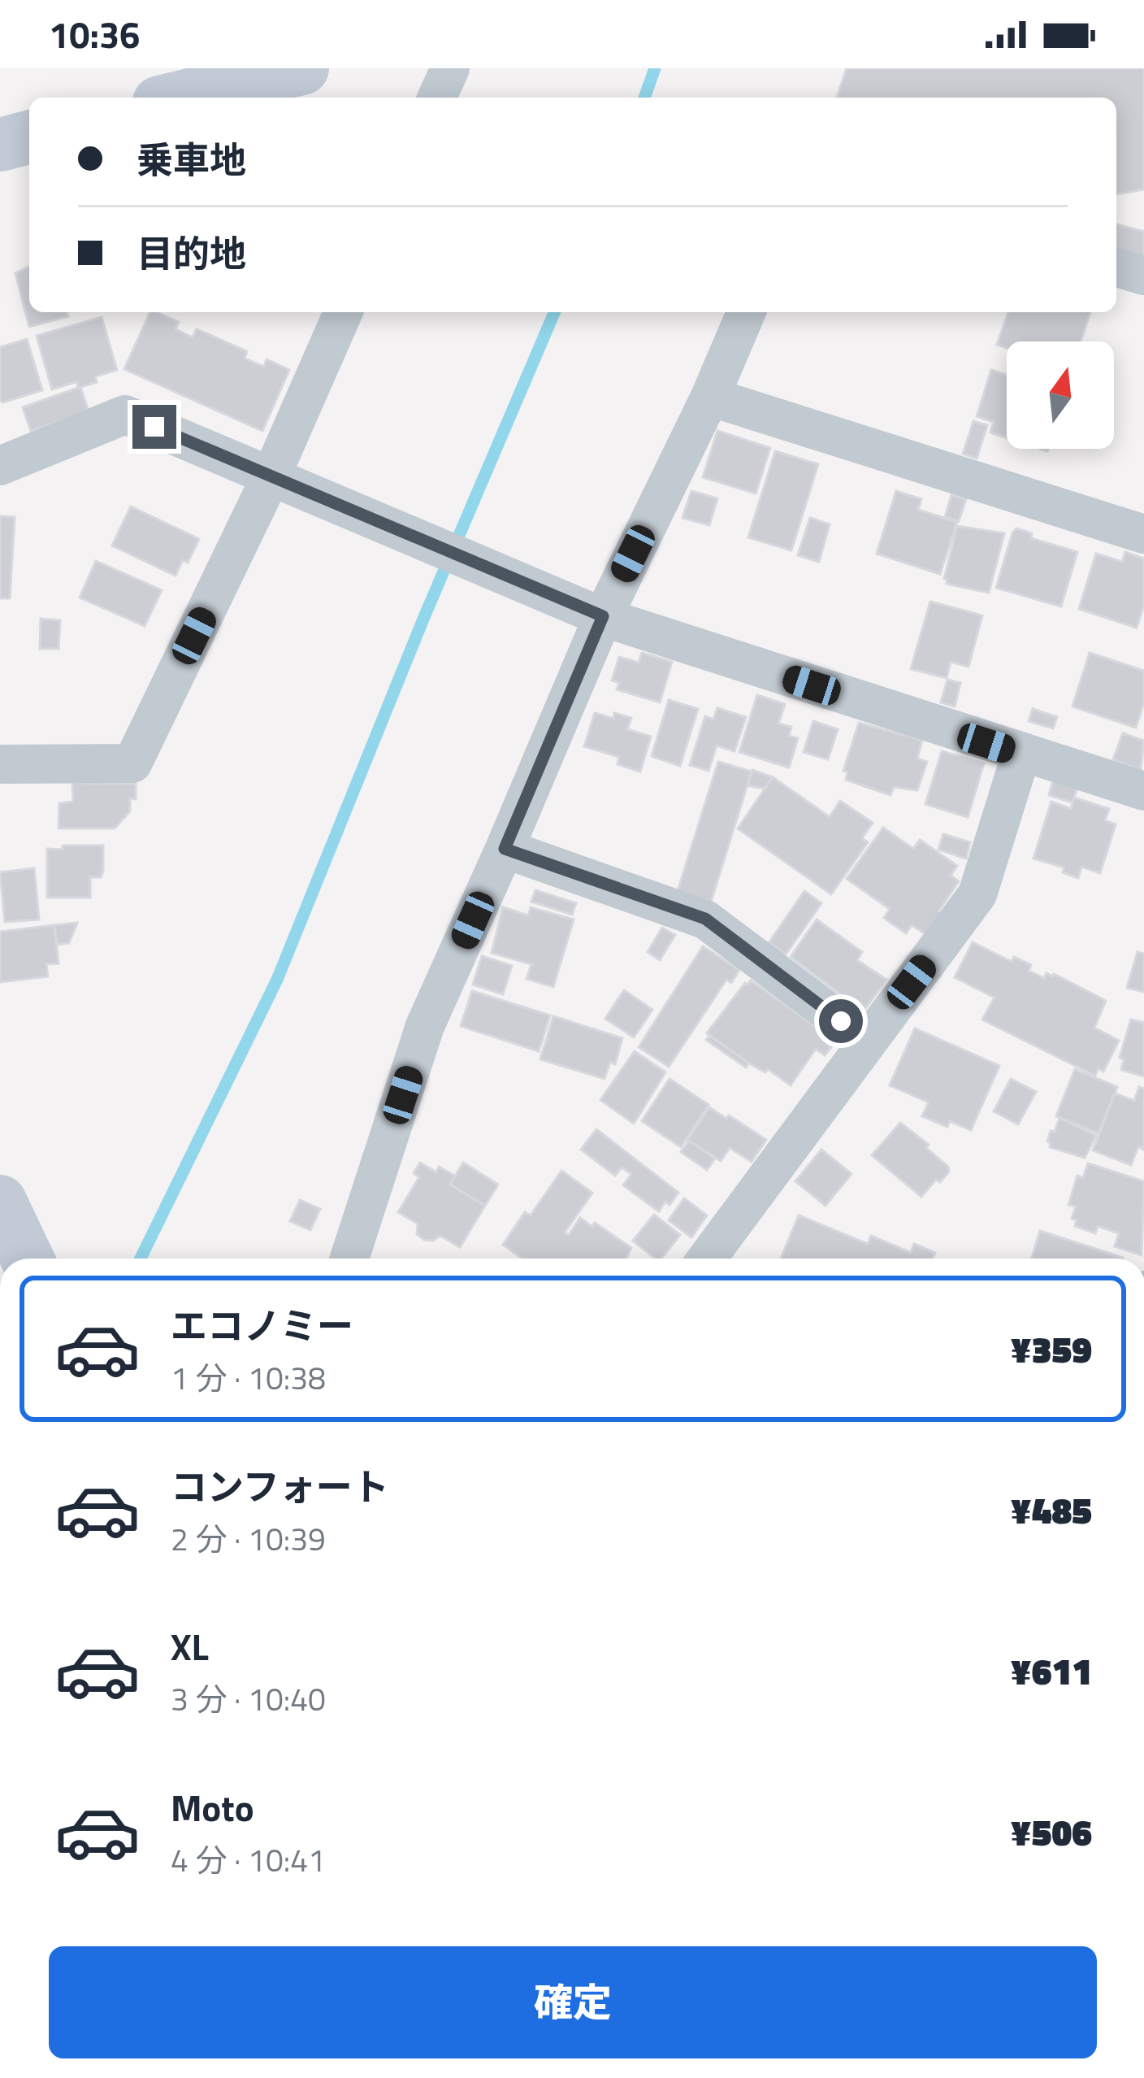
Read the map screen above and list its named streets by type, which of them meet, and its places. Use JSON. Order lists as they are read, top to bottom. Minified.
{"north":"top","page":{"status":"10:36","banner":["乗車地","目的地"],"list":[{"name":"エコノミー","note":"1 分 · 10:38","value":"¥359"},{"name":"コンフォート","note":"2 分 · 10:39","value":"¥485"},{"name":"XL","note":"3 分 · 10:40","value":"¥611"},{"name":"Moto","note":"4 分 · 10:41","value":"¥506"}],"buttons":"確定"}}
